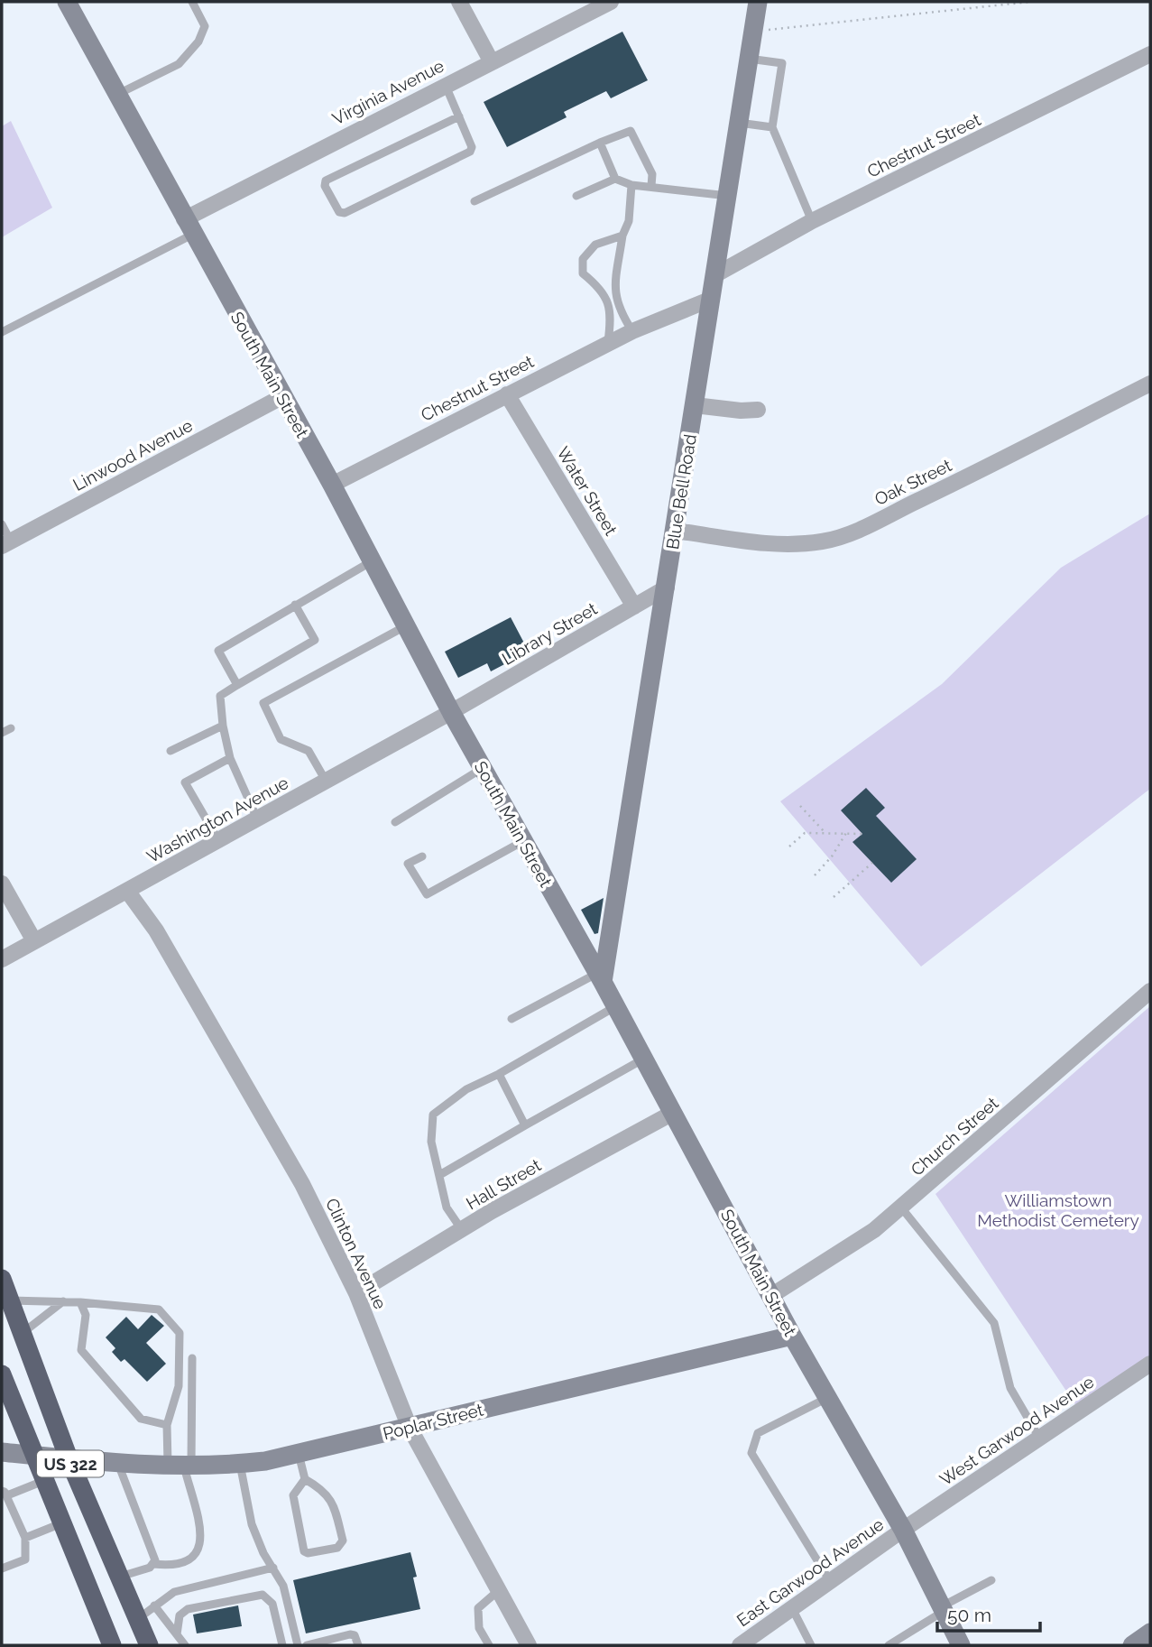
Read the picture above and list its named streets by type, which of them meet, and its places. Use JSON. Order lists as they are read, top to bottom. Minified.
{"streets":{"highway":["US 322"],"street":["Virginia Avenue","Chestnut Street","South Main Street","Linwood Avenue","Oak Street","Water Street","Blue Bell Road","Library Street","Washington Avenue","Church Street","Hall Street","Clinton Avenue","Poplar Street","West Garwood Avenue","East Garwood Avenue"]},"crossings":[["Virginia Avenue","South Main Street"],["Chestnut Street","South Main Street"],["Chestnut Street","Water Street"],["Chestnut Street","Blue Bell Road"],["South Main Street","Linwood Avenue"],["South Main Street","Blue Bell Road"],["South Main Street","Library Street"],["South Main Street","Washington Avenue"],["South Main Street","Church Street"],["South Main Street","Hall Street"],["South Main Street","Poplar Street"],["South Main Street","West Garwood Avenue"],["South Main Street","East Garwood Avenue"],["Oak Street","Blue Bell Road"],["Water Street","Library Street"],["Blue Bell Road","Library Street"],["Library Street","Washington Avenue"],["Washington Avenue","Clinton Avenue"],["Hall Street","Clinton Avenue"],["Clinton Avenue","Poplar Street"],["Poplar Street","US 322"],["West Garwood Avenue","East Garwood Avenue"]],"parks":["Williamstown Methodist Cemetery"],"scale_bar":"50 m"}
